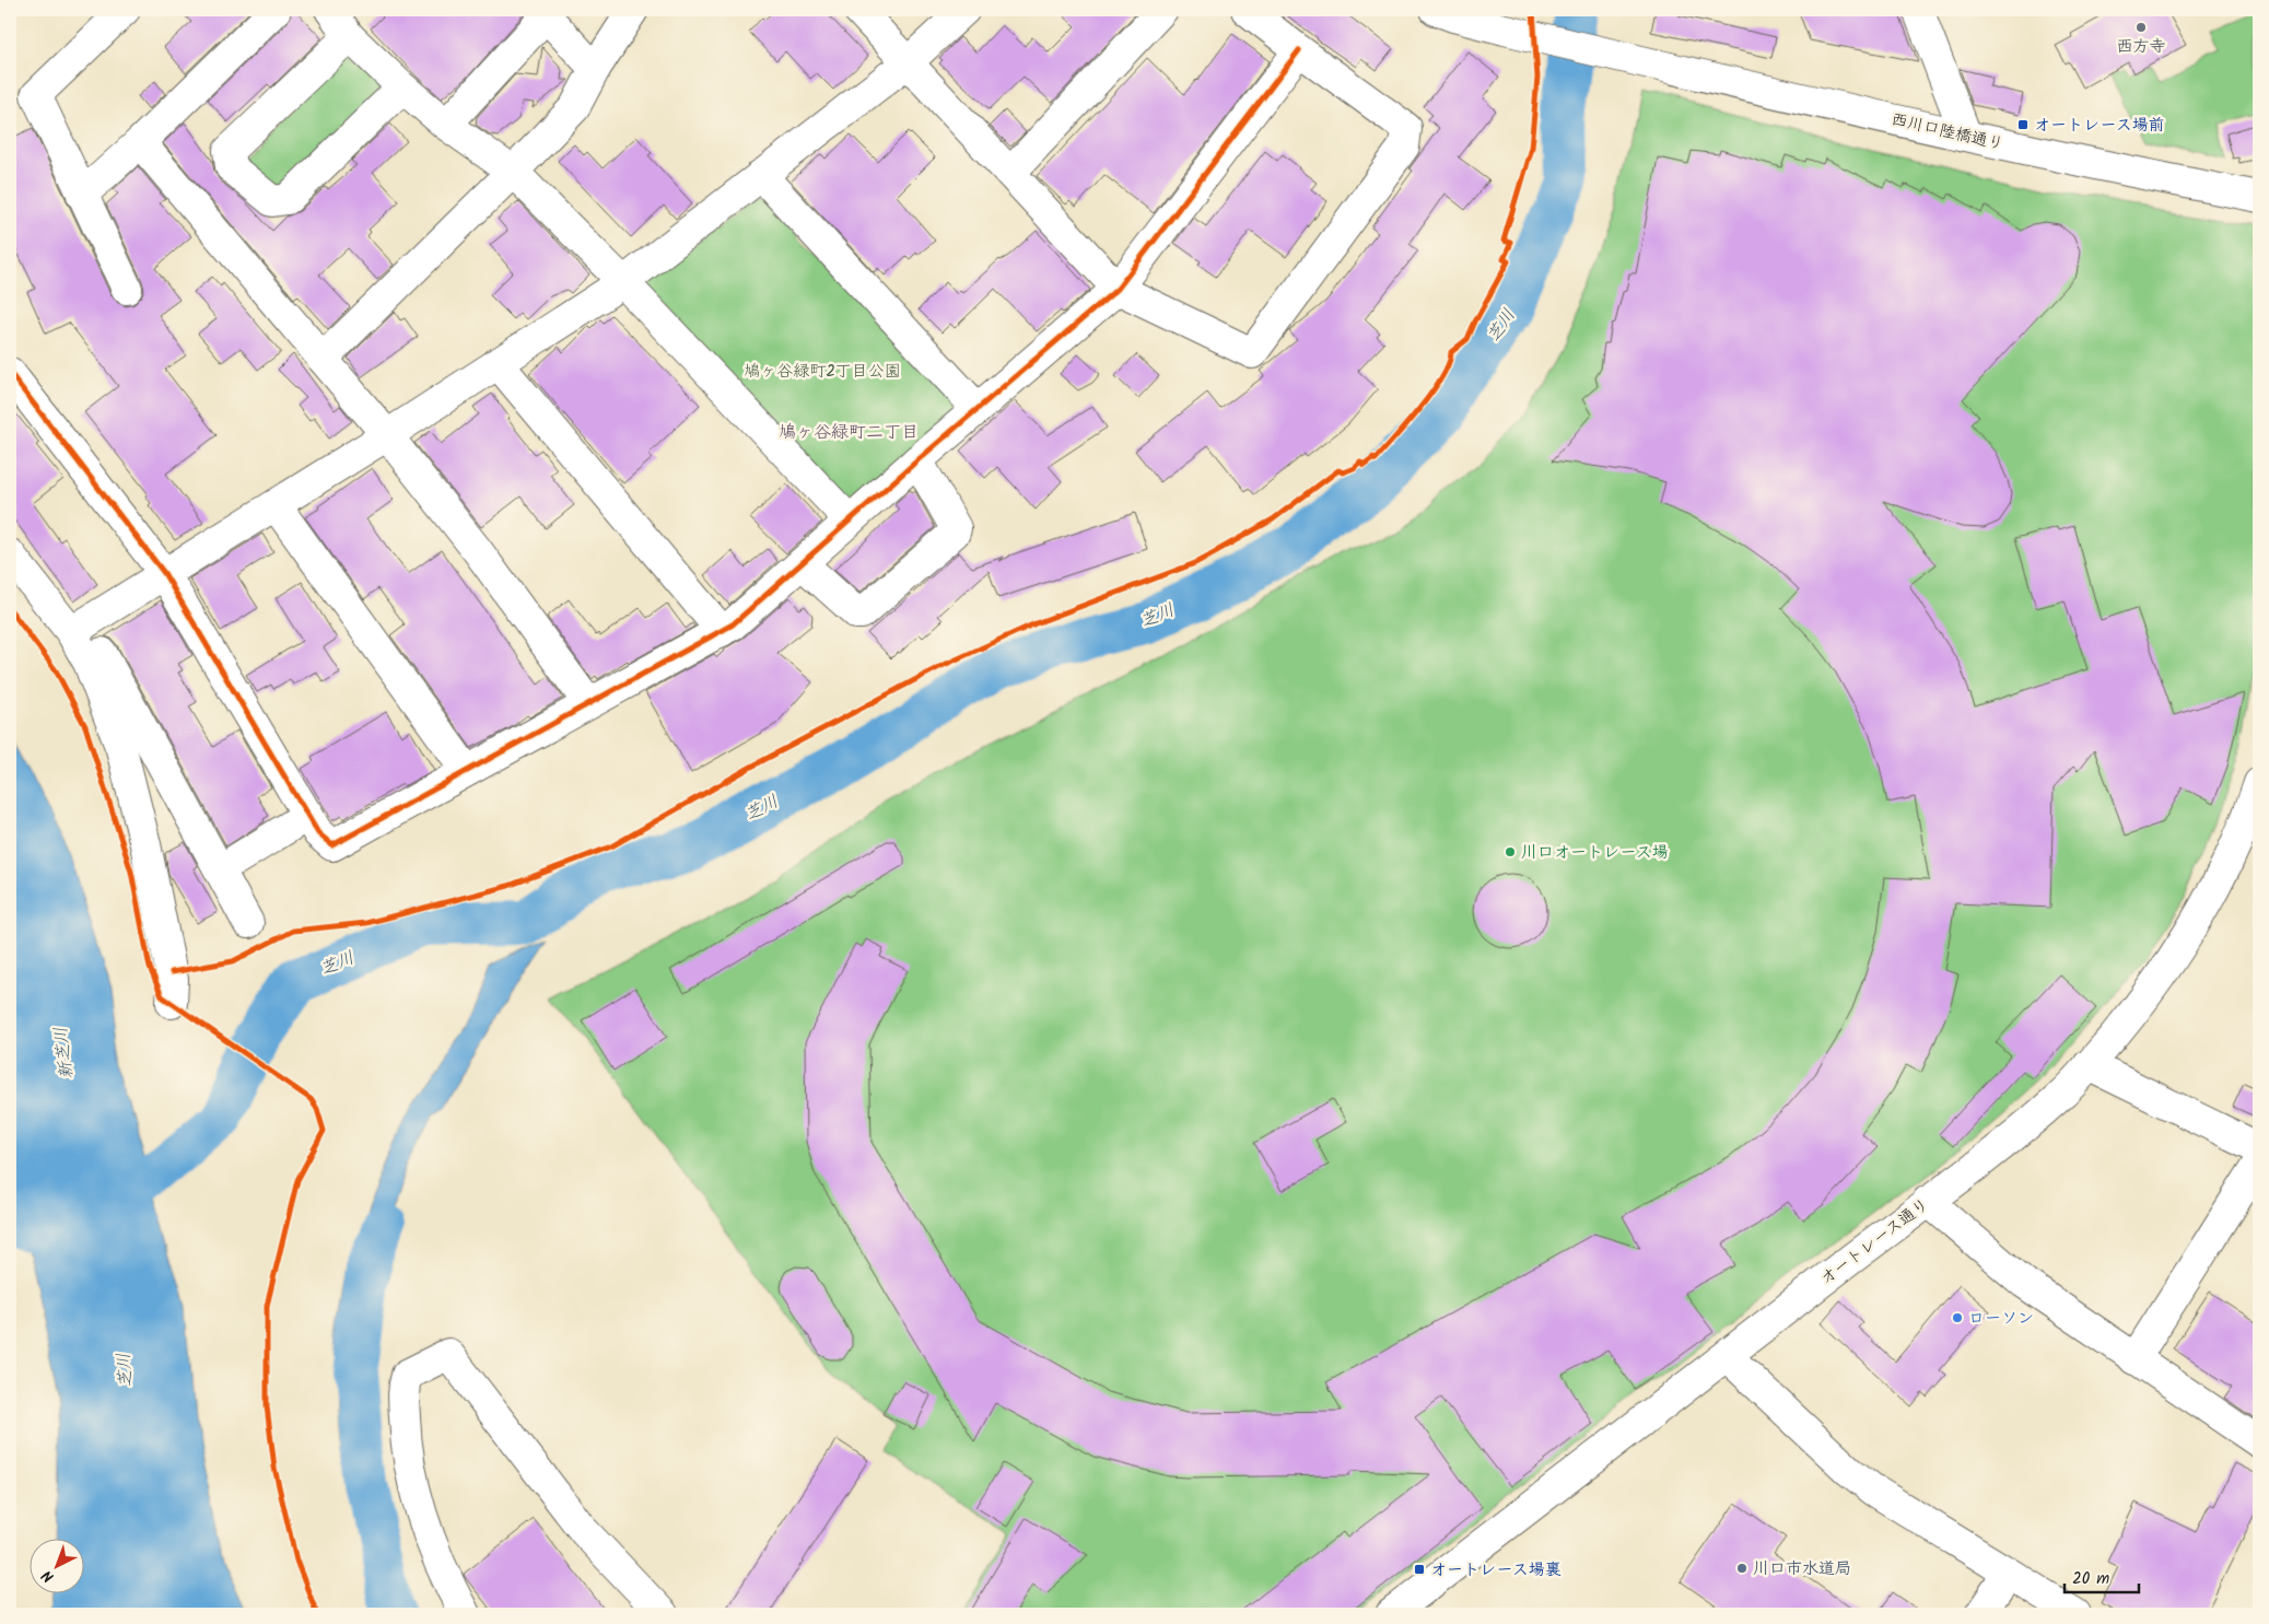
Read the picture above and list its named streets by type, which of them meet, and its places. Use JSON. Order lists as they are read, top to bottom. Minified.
{"streets":{"street":["西川口陸橋通り","オートレース通り"]},"districts":["鳩ヶ谷緑町二丁目"],"water":["芝川","新芝川"],"parks":["鳩ヶ谷緑町2丁目公園"],"places":{"other":["西方寺","川口オートレース場","ローソン","川口市水道局"],"transit":["オートレース場前","オートレース場裏"]},"scale_bar":"20 m","north":"bottom left"}
